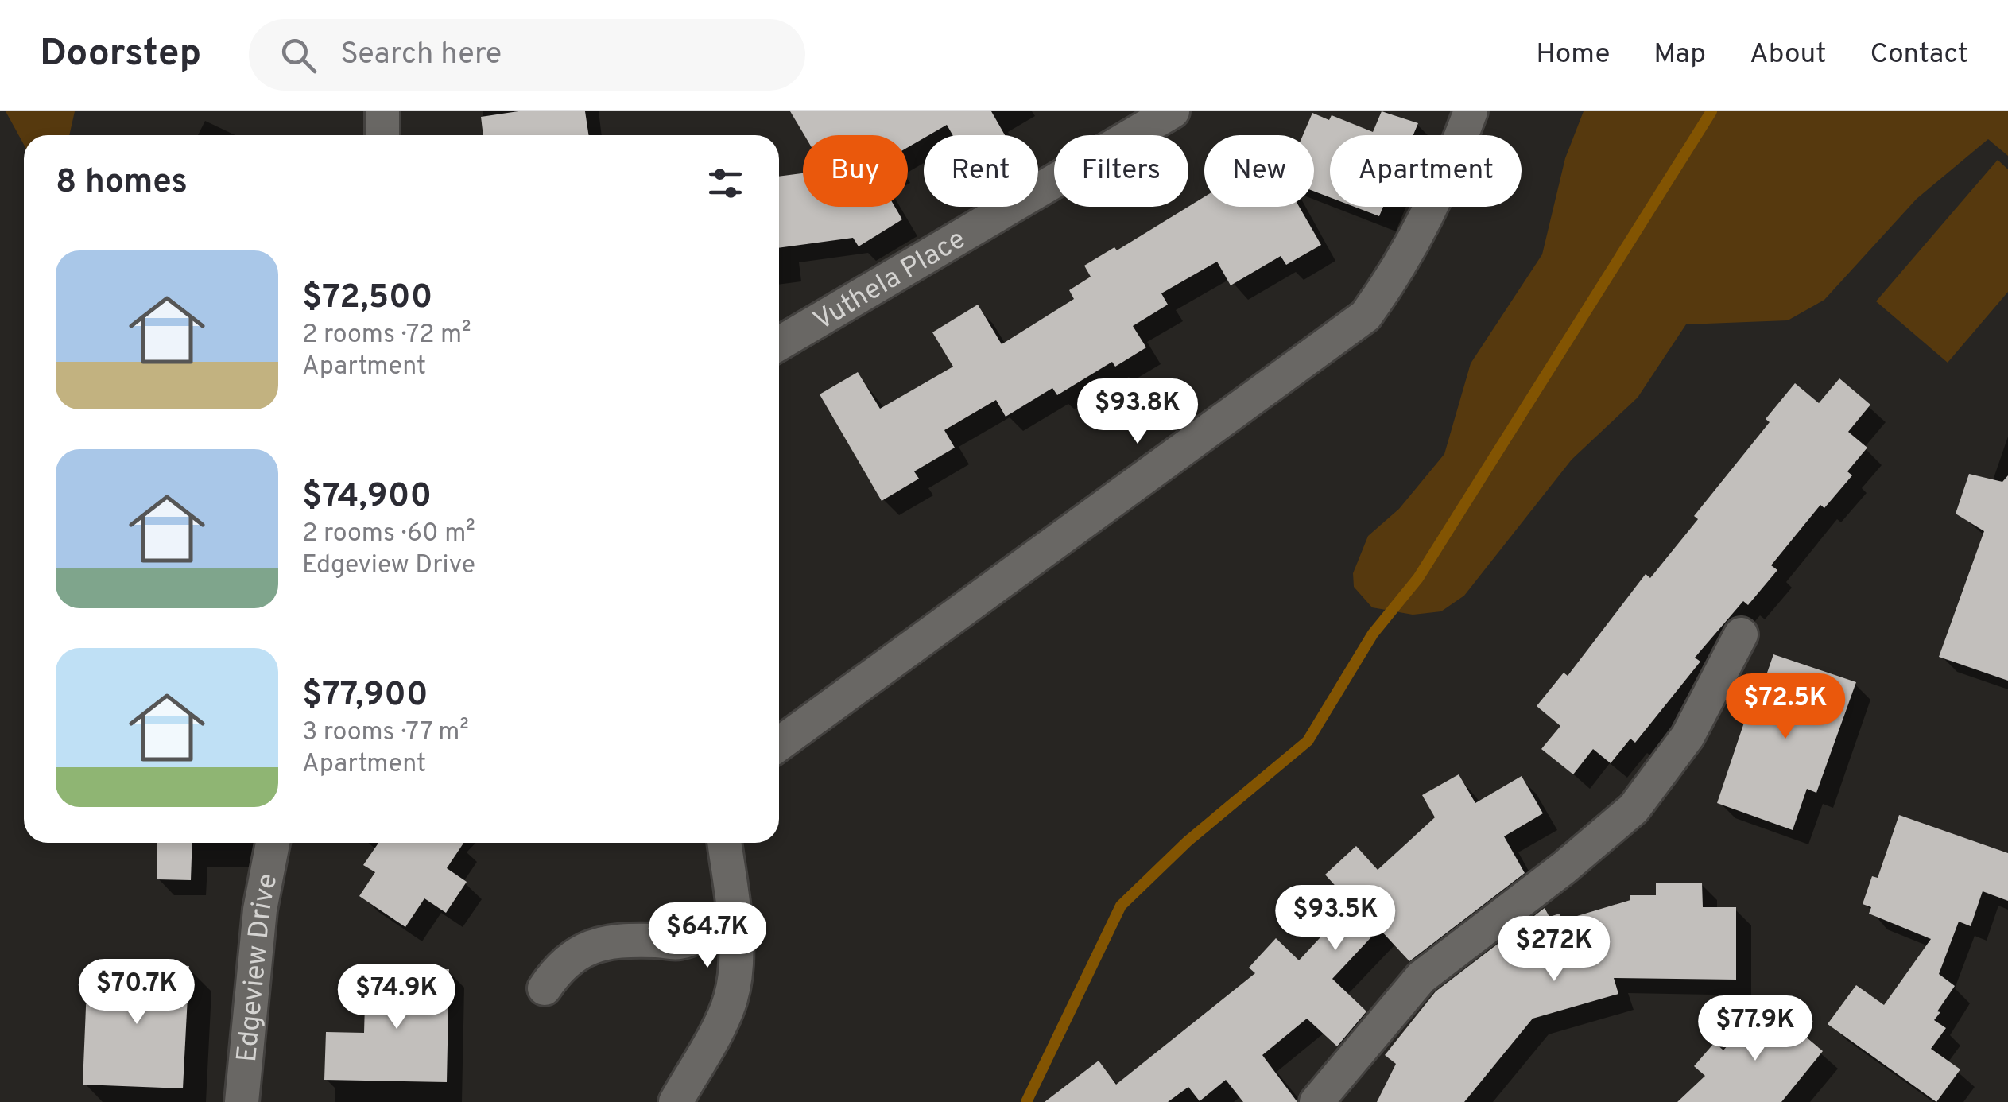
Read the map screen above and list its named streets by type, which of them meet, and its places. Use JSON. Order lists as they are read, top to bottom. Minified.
{"streets":{"street":["Vuthela Place","Edgeview Drive"]},"page":{"header":"Doorstep","search":"Search here","nav":["Home","Map","About","Contact"],"chip":["Buy","Rent","Filters","New","Apartment"],"heading":"8 homes","list":[{"name":"$72,500","note":"2 rooms · 72 m² · Apartment"},{"name":"$74,900","note":"2 rooms · 60 m² · Edgeview Drive"},{"name":"$77,900","note":"3 rooms · 77 m² · Apartment"}],"price":["$93.8K","$72.5K","$93.5K","$64.7K","$272K","$70.7K","$74.9K","$77.9K"]}}
